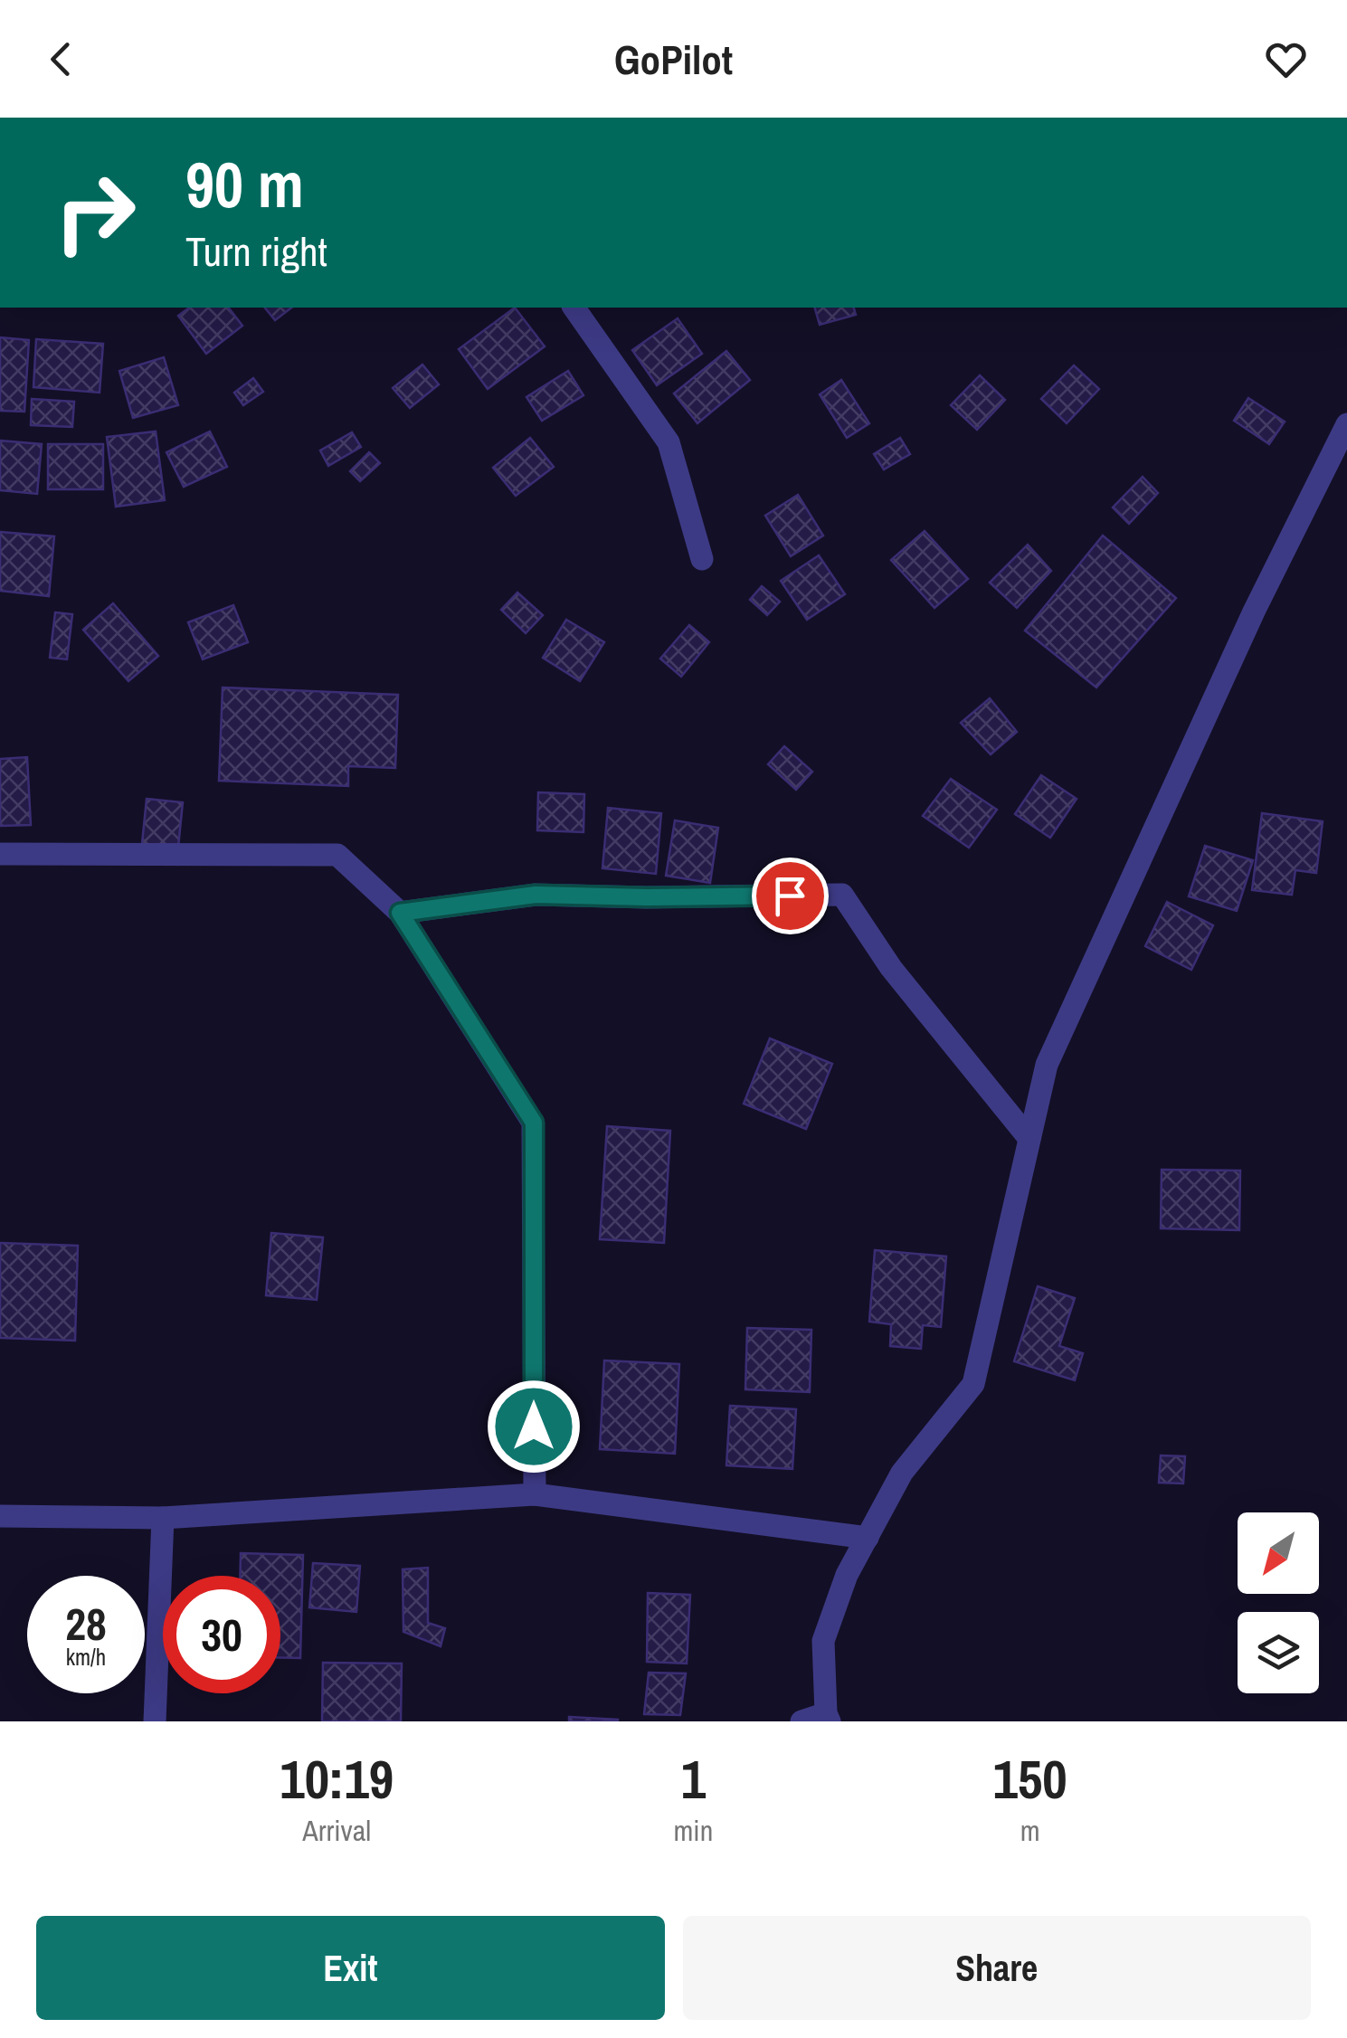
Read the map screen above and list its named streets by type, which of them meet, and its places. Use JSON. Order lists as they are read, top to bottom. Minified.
{"north":"bottom left","page":{"header":"GoPilot","turn":["90 m","Turn right"],"speed":"28 km/h","limit":"30","eta":["10:19","Arrival","1","min","150","m"],"buttons":["Exit","Share"]}}
